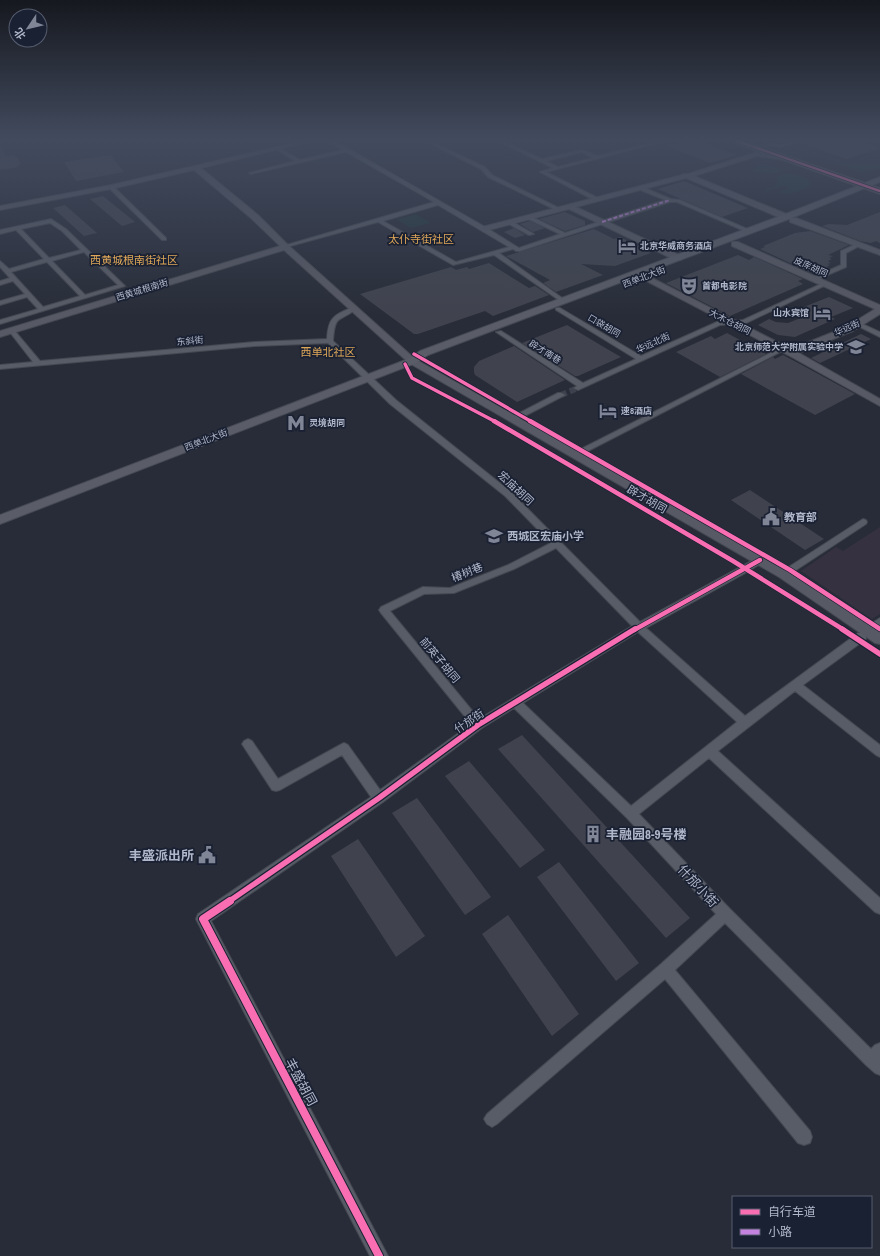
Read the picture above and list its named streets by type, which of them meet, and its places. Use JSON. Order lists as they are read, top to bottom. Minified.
{"streets":{"main road":["皮库胡同","西单北大街","西黄城根南街","大木仓胡同","华远街","辟才胡同"],"street":["口袋胡同","东斜街","华远北街","辟才南巷","宏庙胡同","椿树巷","前英子胡同","什邡街","什邡小街","丰盛胡同"]},"crossings":[["皮库胡同","西单北大街"],["皮库胡同","华远街"],["皮库胡同","华远北街"],["西单北大街","大木仓胡同"],["西单北大街","口袋胡同"],["西单北大街","辟才南巷"],["西单北大街","宏庙胡同"],["西单北大街","辟才胡同"],["大木仓胡同","华远街"],["大木仓胡同","华远北街"],["口袋胡同","华远北街"],["华远北街","辟才南巷"],["宏庙胡同","椿树巷"],["宏庙胡同","什邡街"],["辟才胡同","什邡街"],["椿树巷","前英子胡同"],["前英子胡同","什邡街"],["什邡街","什邡小街"],["什邡街","丰盛胡同"]],"districts":["太仆寺街社区","西黄城根南街社区","西单北社区"],"places":{"hotel":["北京华威商务酒店","山水宾馆","速8酒店"],"theatre":["首都电影院"],"school or university":["北京师范大学附属实验中学","西城区宏庙小学"],"metro station":["灵境胡同"],"public building":["教育部","丰盛派出所"],"building":["丰融园8-9号楼"]},"legend":["自行车道","小路"],"north":"bottom left"}
